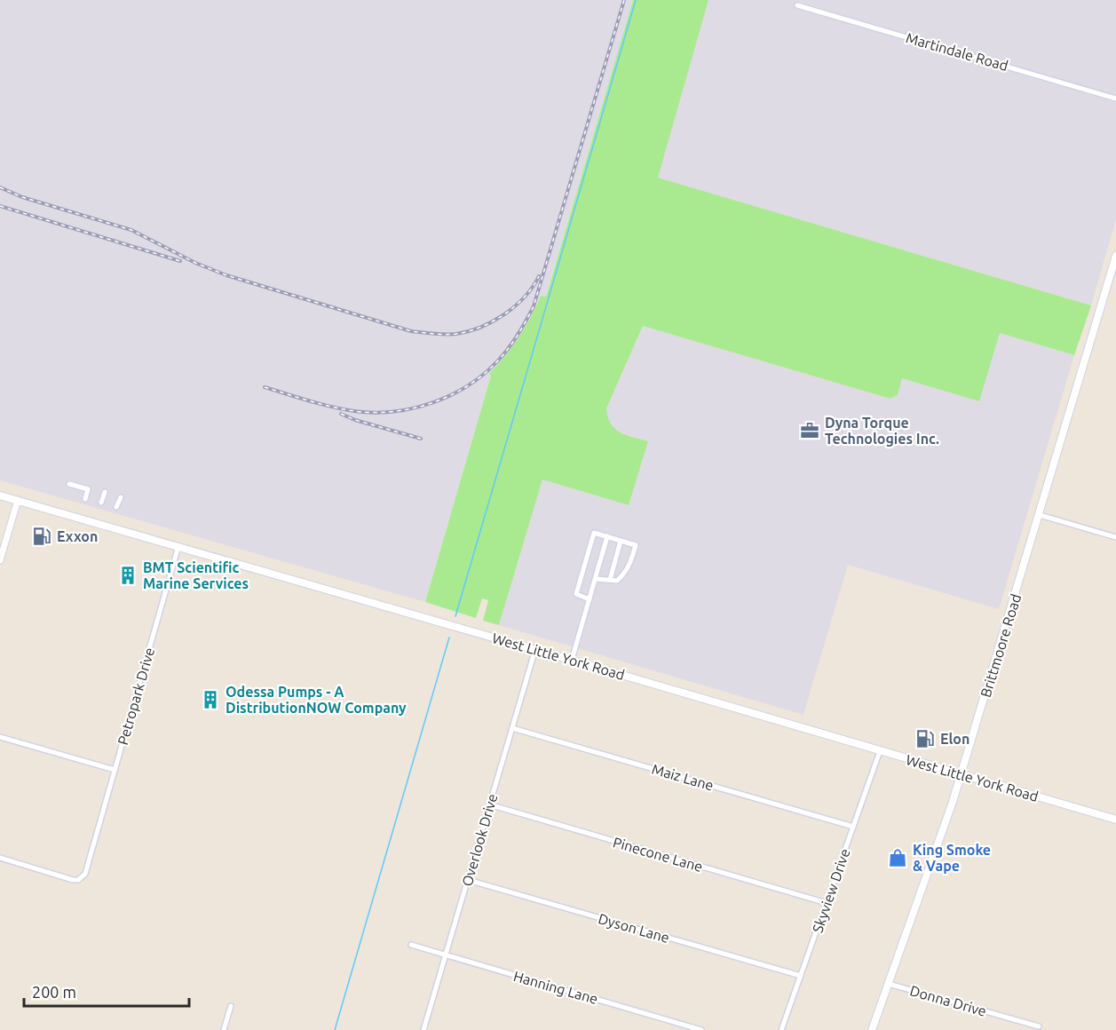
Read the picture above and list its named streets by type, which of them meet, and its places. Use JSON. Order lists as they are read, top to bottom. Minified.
{"streets":{"main road":["Brittmoore Road","West Little York Road"],"street":["Martindale Road","Petropark Drive","Maiz Lane","Overlook Drive","Pinecone Lane","Skyview Drive","Dyson Lane","Hanning Lane","Donna Drive"]},"crossings":[["Brittmoore Road","West Little York Road"],["Brittmoore Road","Donna Drive"],["West Little York Road","Petropark Drive"],["West Little York Road","Overlook Drive"],["West Little York Road","Skyview Drive"],["Maiz Lane","Overlook Drive"],["Maiz Lane","Skyview Drive"],["Overlook Drive","Pinecone Lane"],["Overlook Drive","Dyson Lane"],["Overlook Drive","Hanning Lane"],["Pinecone Lane","Skyview Drive"],["Skyview Drive","Dyson Lane"]],"places":{"office":["Dyna Torque Technologies Inc."],"fuel station":["Exxon","Elon"],"building":["BMT Scientific Marine Services","Odessa Pumps - A DistributionNOW Company"],"shop":["King Smoke & Vape"]},"scale_bar":"200 m"}
